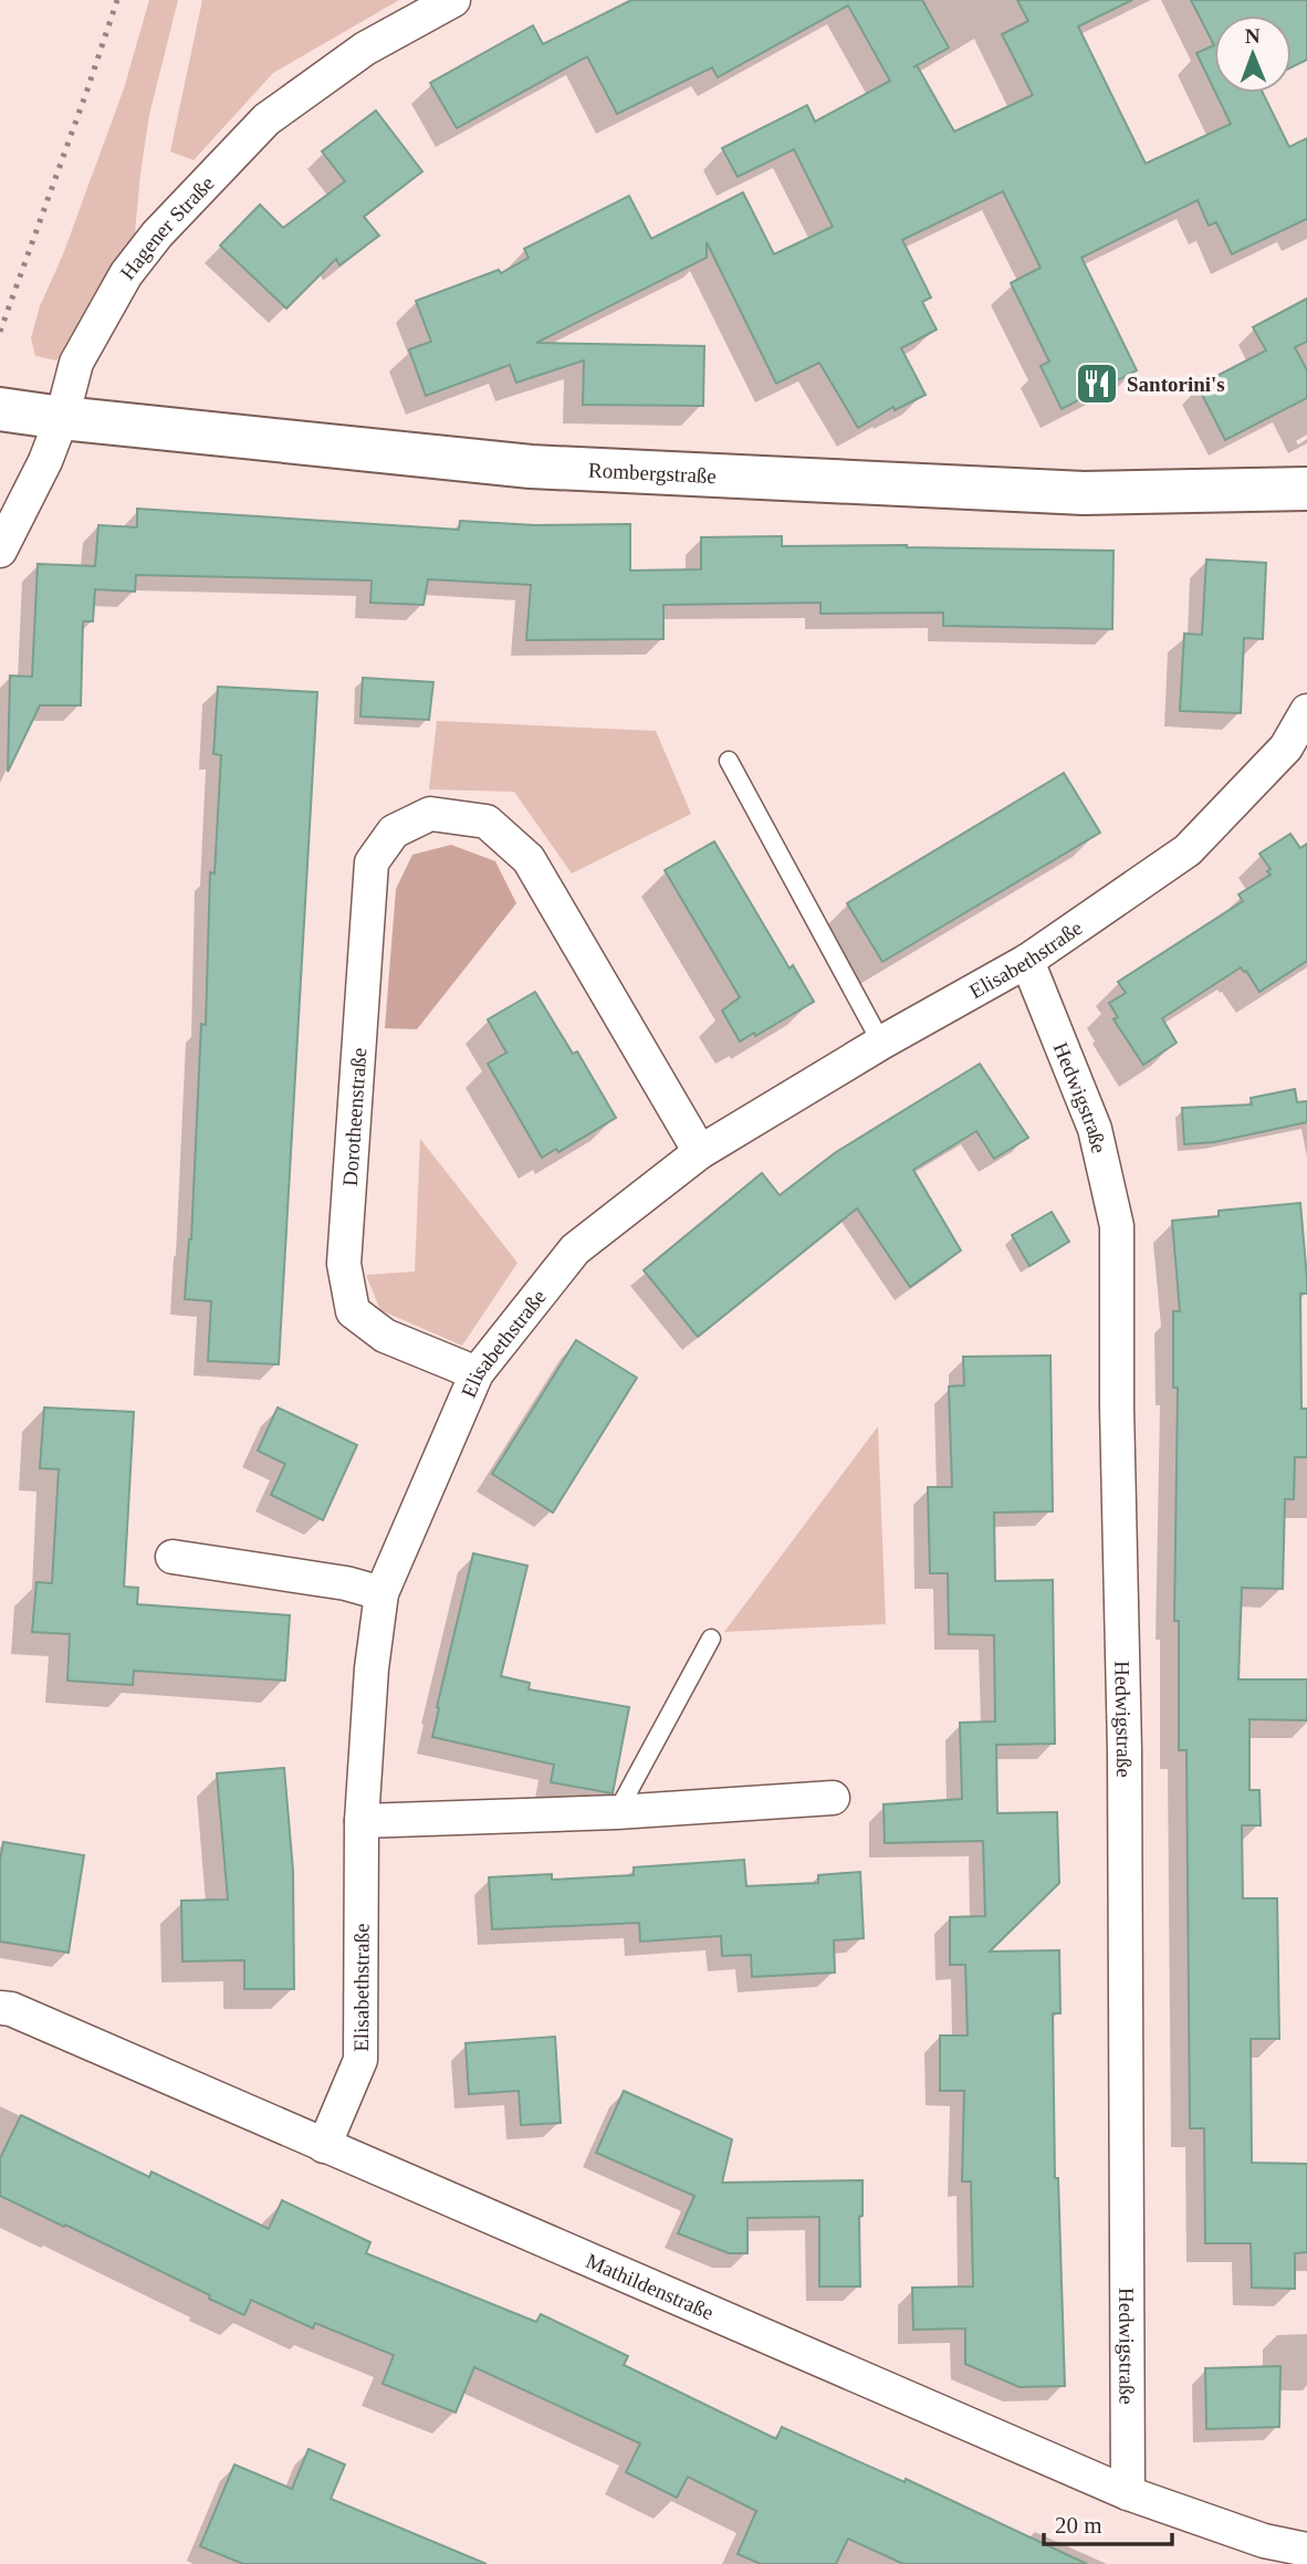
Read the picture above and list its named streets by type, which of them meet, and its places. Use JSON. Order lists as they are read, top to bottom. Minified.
{"streets":{"main road":["Rombergstraße"],"street":["Hagener Straße","Elisabethstraße","Hedwigstraße","Dorotheenstraße","Mathildenstraße"]},"crossings":[["Hagener Straße","Rombergstraße"],["Elisabethstraße","Hedwigstraße"],["Elisabethstraße","Dorotheenstraße"],["Elisabethstraße","Mathildenstraße"],["Hedwigstraße","Mathildenstraße"]],"places":{"restaurant":["Santorini's"]},"scale_bar":"20 m","north":"top"}
